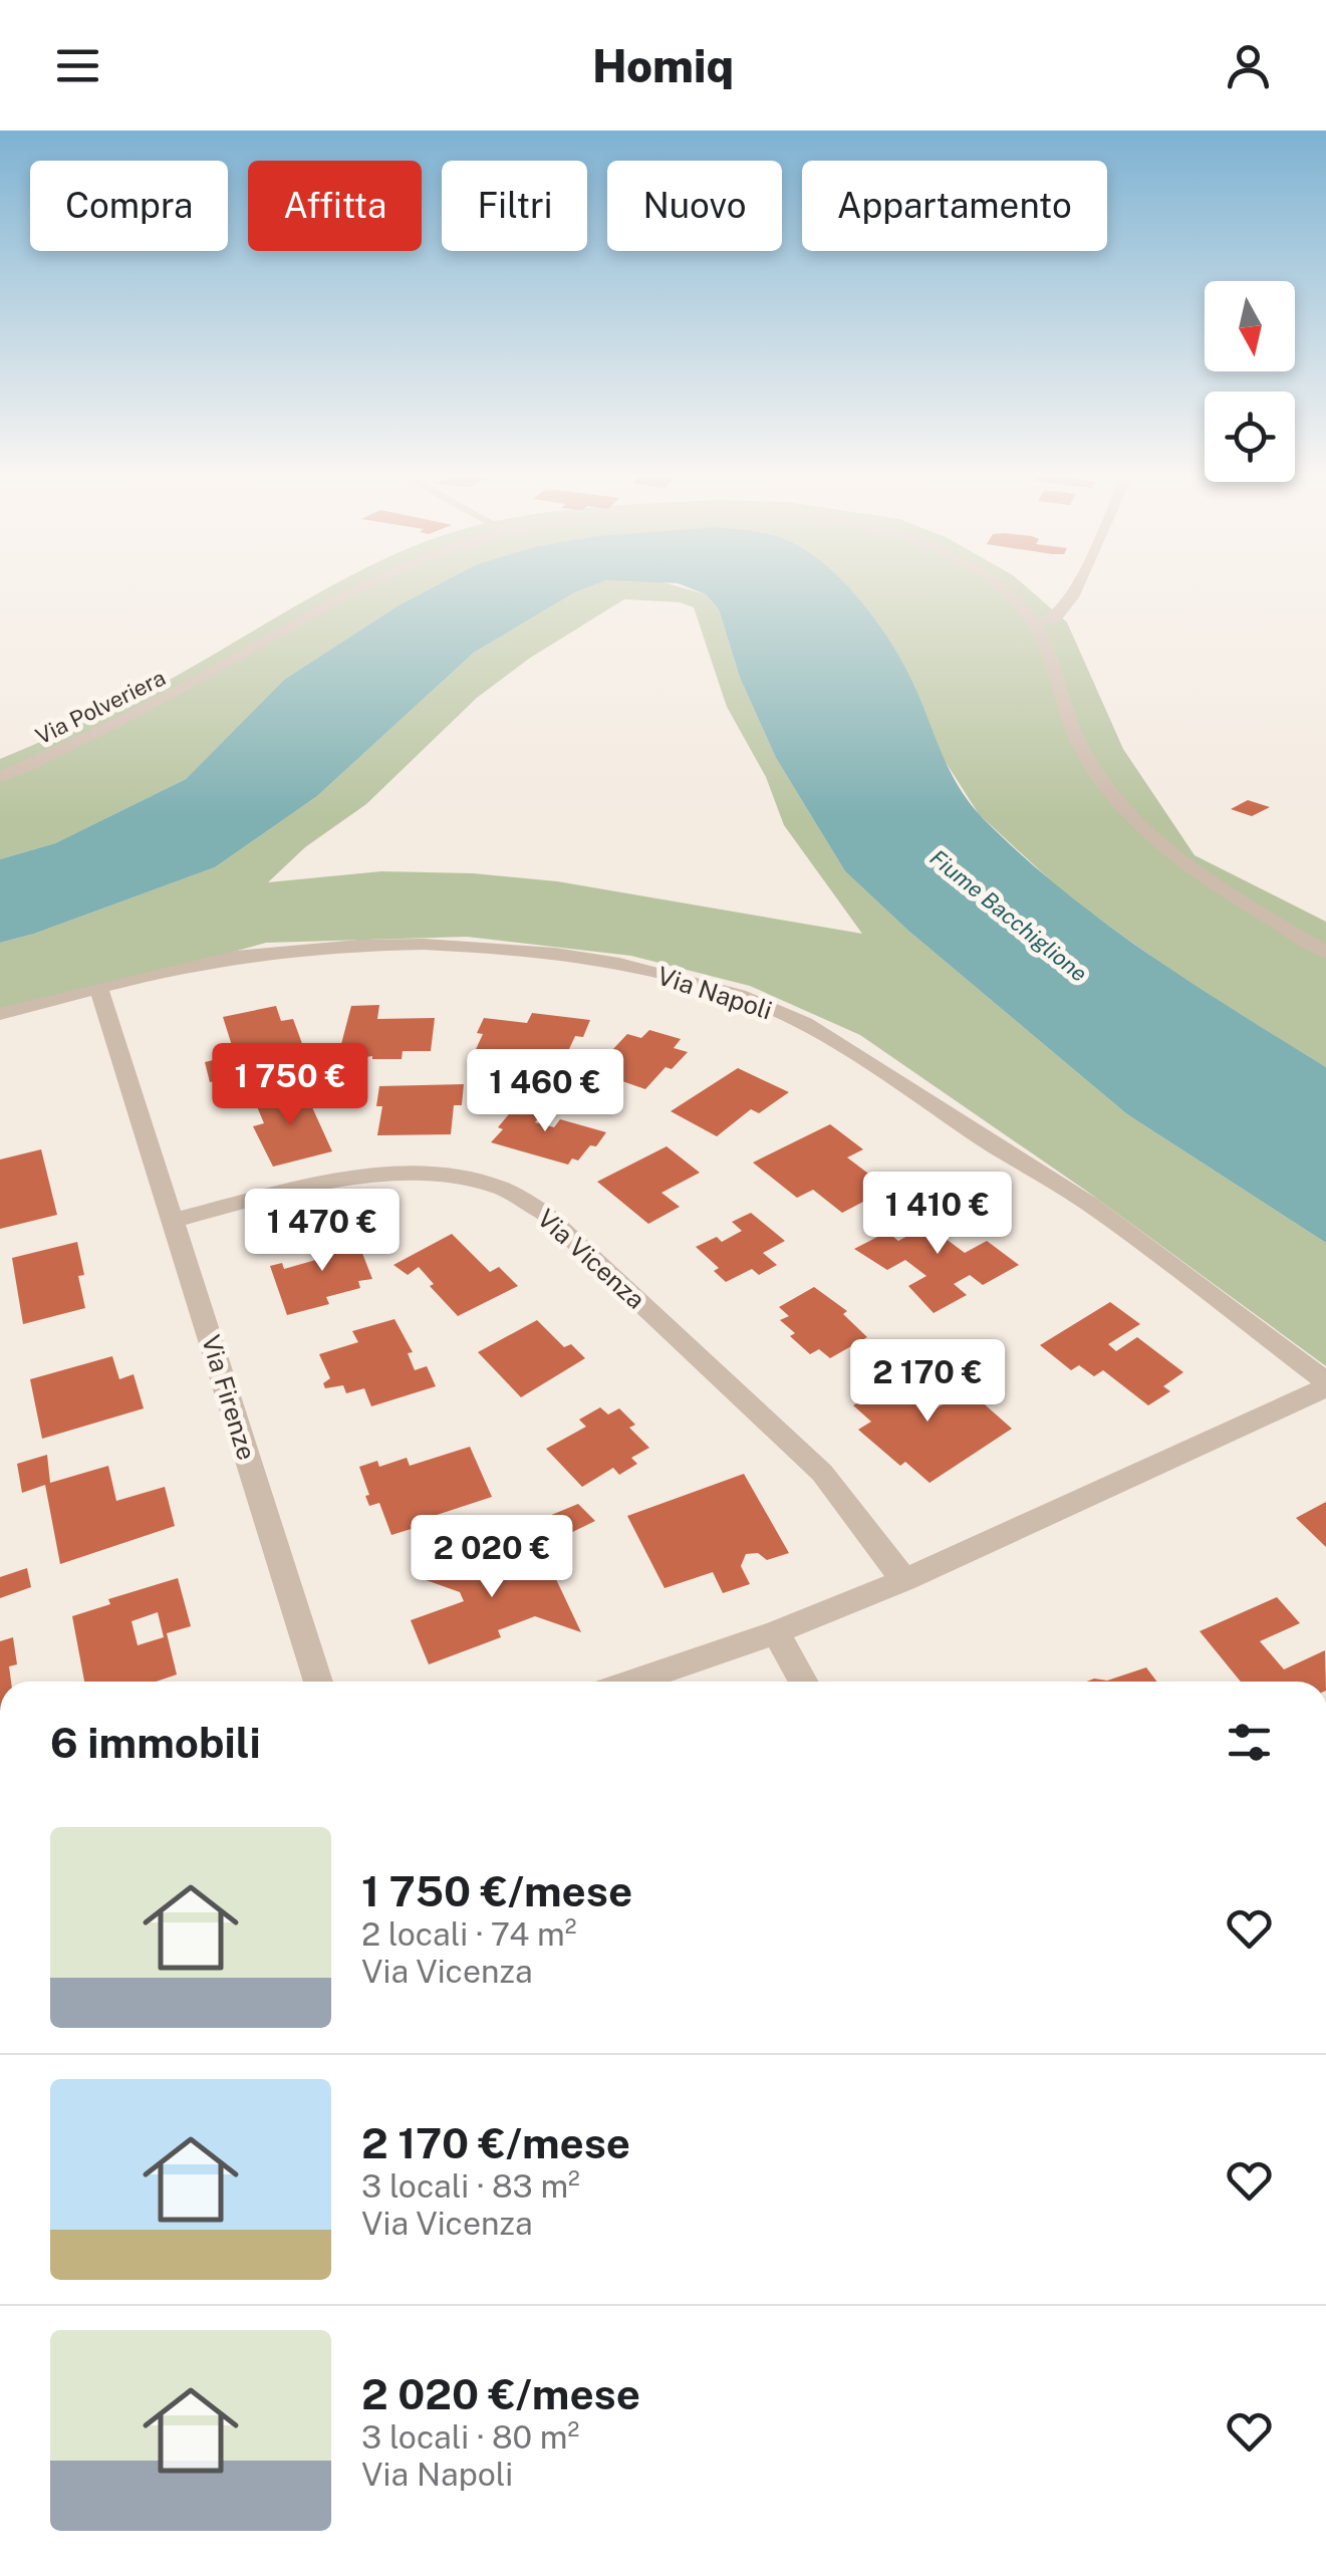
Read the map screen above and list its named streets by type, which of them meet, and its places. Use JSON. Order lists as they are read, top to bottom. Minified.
{"streets":{"street":["Via Polveriera","Via Napoli","Via Vicenza","Via Firenze"]},"crossings":[["Via Napoli","Via Vicenza"],["Via Napoli","Via Firenze"],["Via Vicenza","Via Firenze"]],"water":["Fiume Bacchiglione"],"north":"bottom","page":{"header":"Homiq","chip":["Compra","Affitta","Filtri","Nuovo","Appartamento"],"price":["1 750 €","1 460 €","1 410 €","1 470 €","2 170 €","2 020 €"],"heading":"6 immobili","list":[{"name":"1 750 €/mese","note":"2 locali · 74 m² · Via Vicenza"},{"name":"2 170 €/mese","note":"3 locali · 83 m² · Via Vicenza"},{"name":"2 020 €/mese","note":"3 locali · 80 m² · Via Napoli"}]}}
